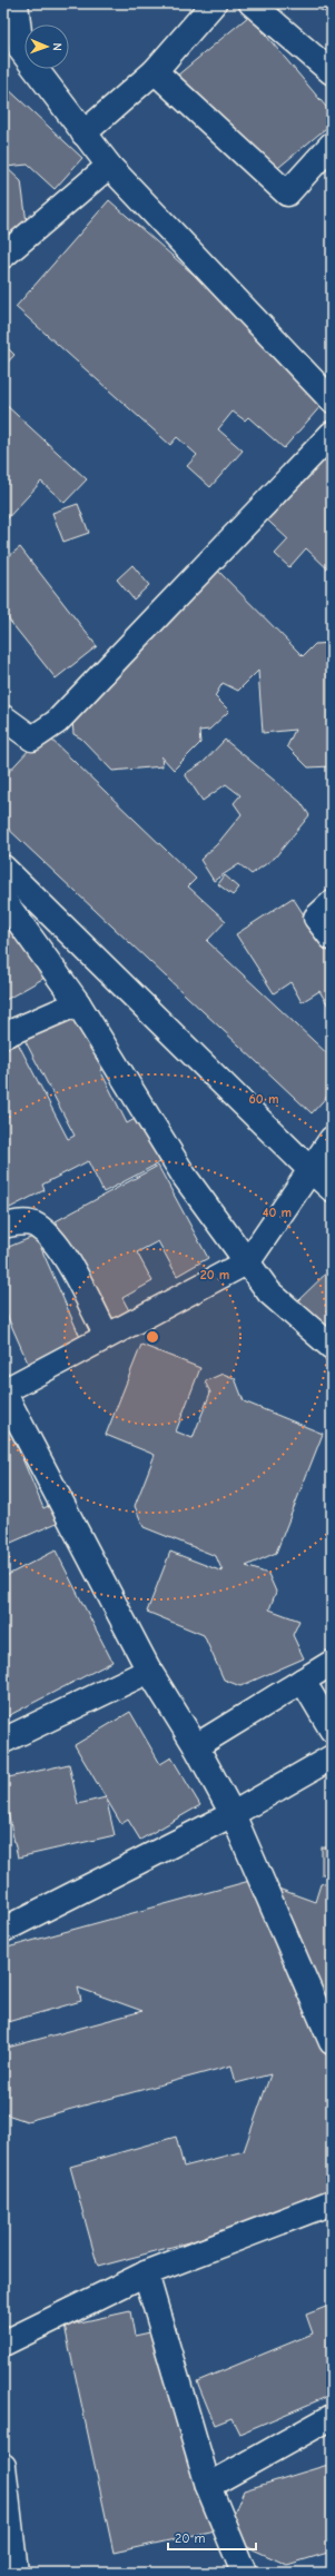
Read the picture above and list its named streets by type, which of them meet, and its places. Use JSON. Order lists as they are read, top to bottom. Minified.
{"scale_bar":"20 m","north":"right","rings":["60 m","40 m","20 m"]}
